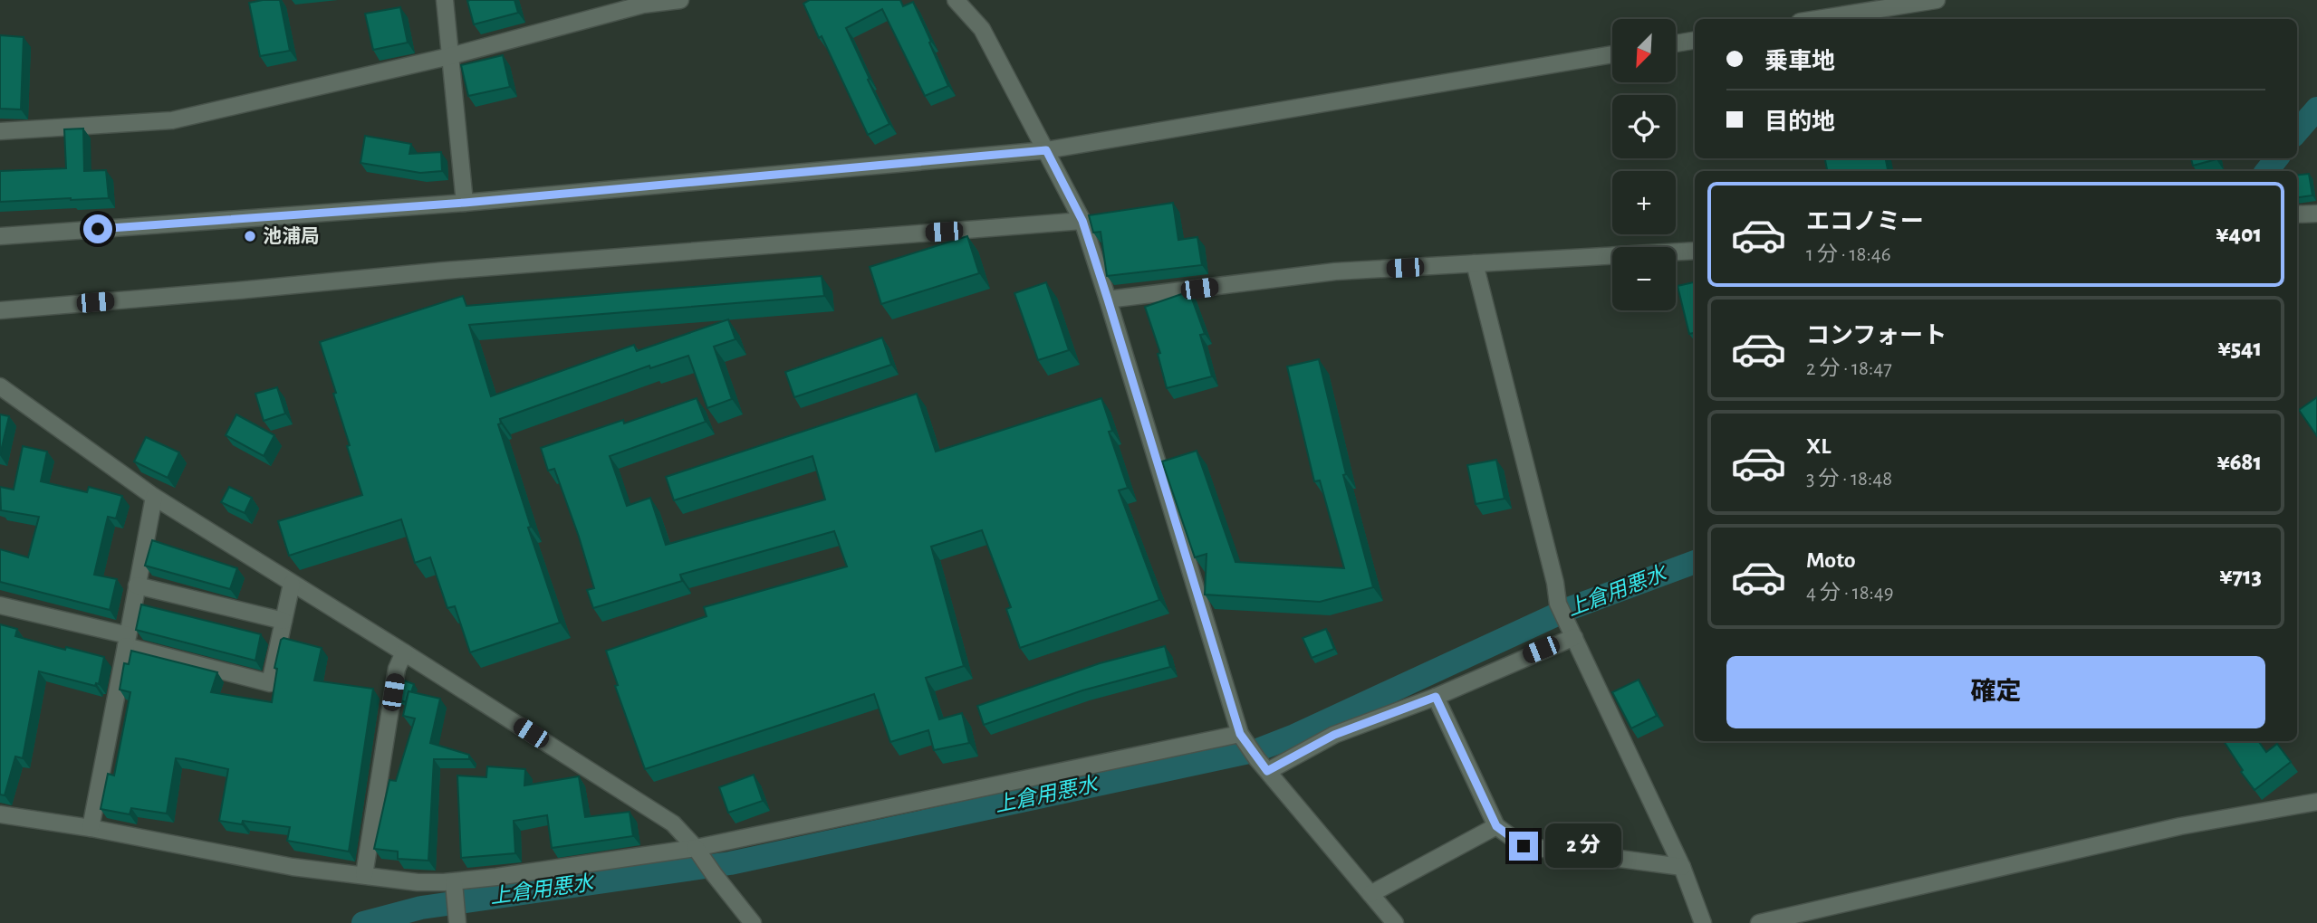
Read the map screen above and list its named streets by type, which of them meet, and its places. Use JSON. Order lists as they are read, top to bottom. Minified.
{"water":["上倉用悪水"],"places":["池浦局"],"north":"bottom left","page":{"map_buttons":["+","−"],"banner":["乗車地","目的地"],"list":[{"name":"エコノミー","note":"1 分 · 18:46","value":"¥401"},{"name":"コンフォート","note":"2 分 · 18:47","value":"¥541"},{"name":"XL","note":"3 分 · 18:48","value":"¥681"},{"name":"Moto","note":"4 分 · 18:49","value":"¥713"}],"buttons":"確定","bubble":"2 分"}}
